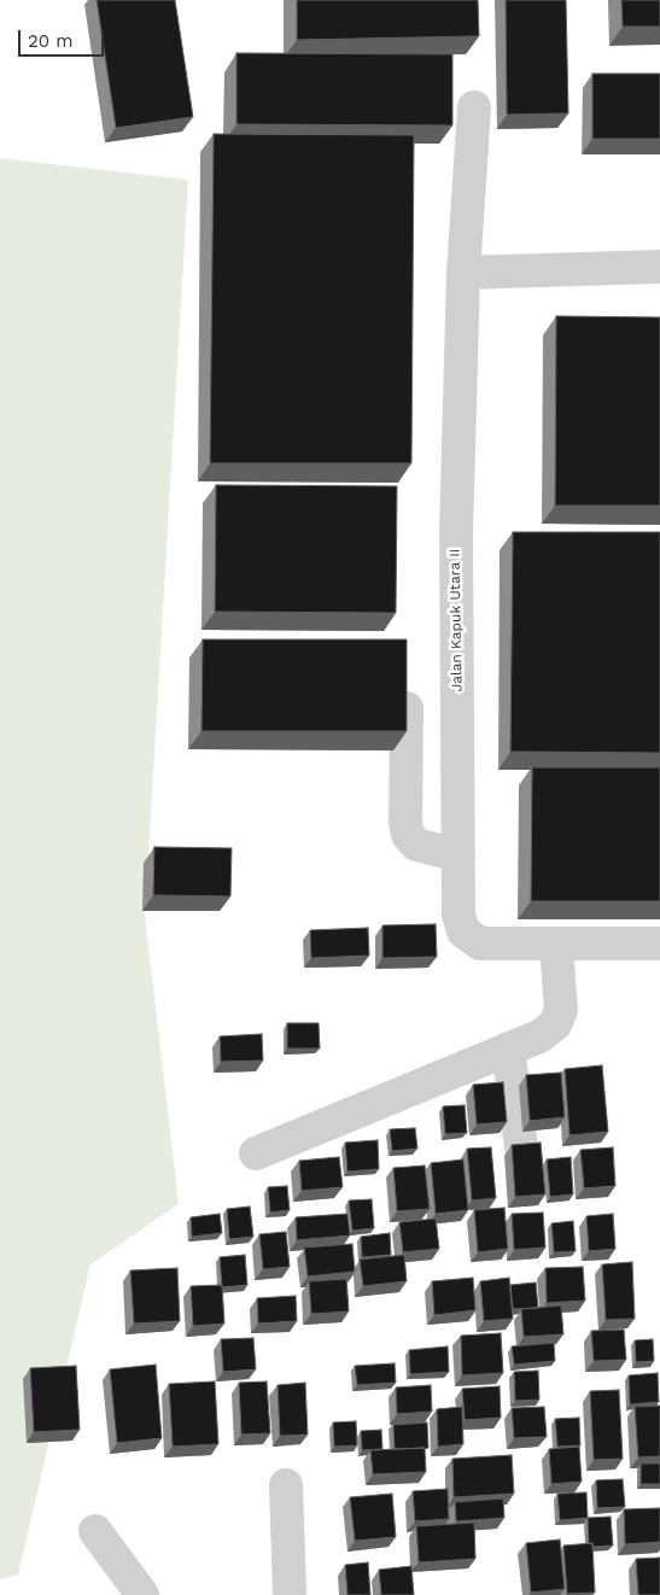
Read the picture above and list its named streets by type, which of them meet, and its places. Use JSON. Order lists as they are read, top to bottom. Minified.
{"streets":{"street":["Jalan Kapuk Utara II"]},"scale_bar":"20 m"}
